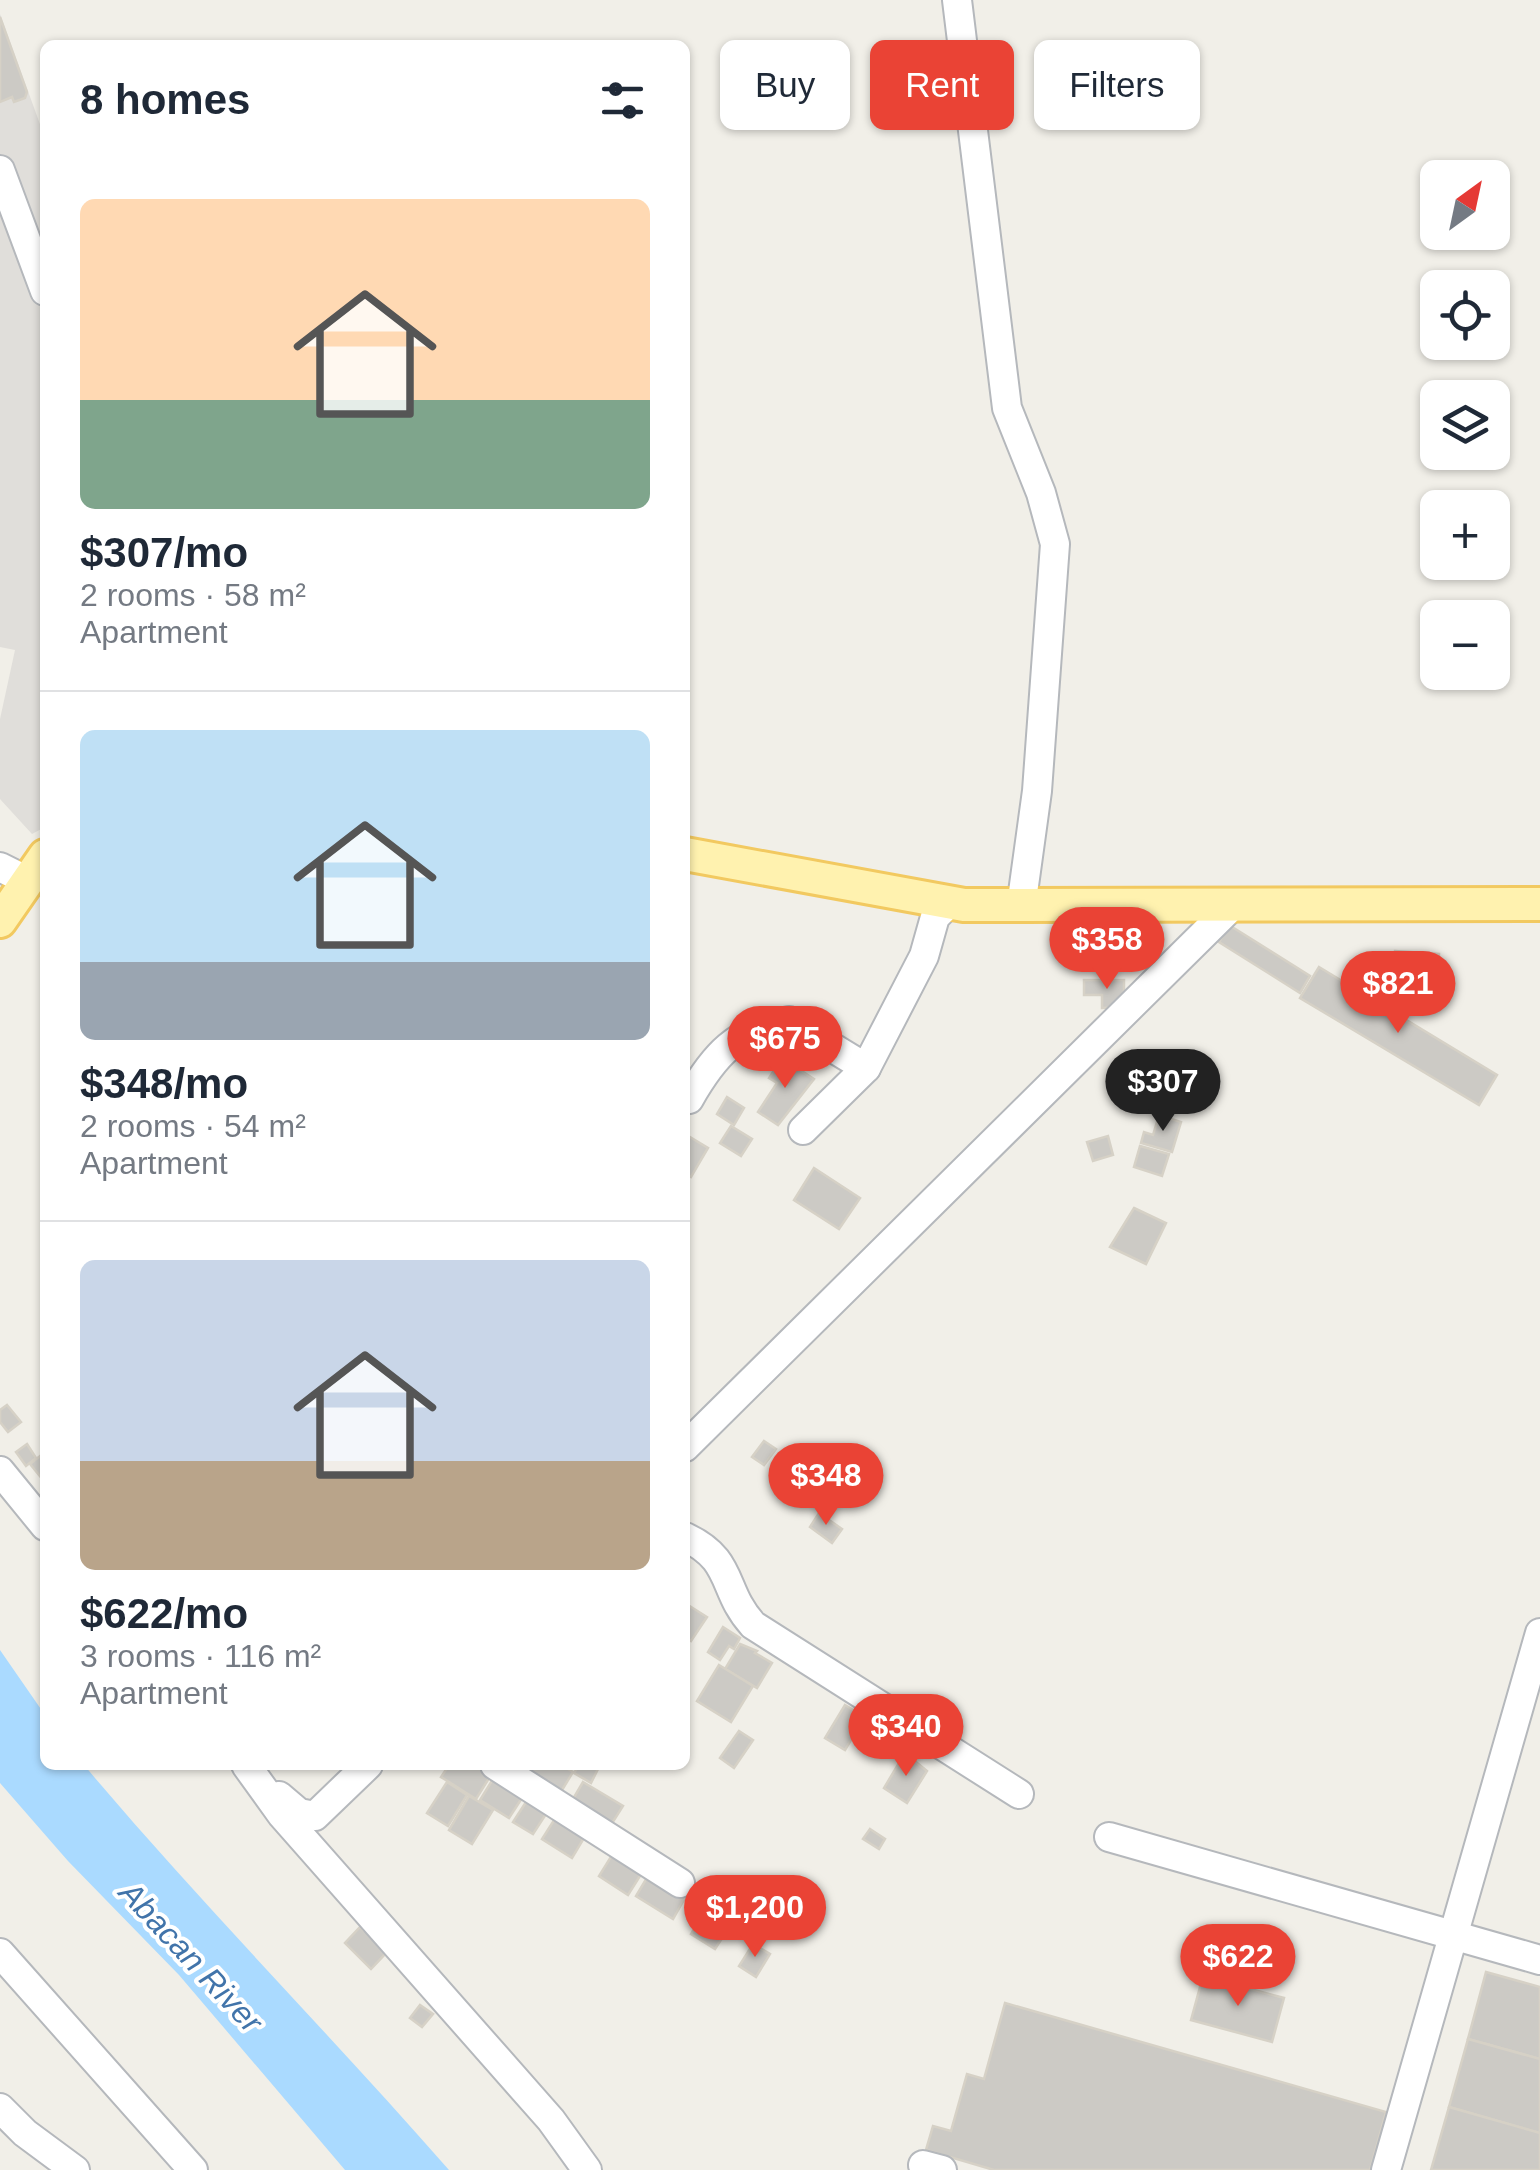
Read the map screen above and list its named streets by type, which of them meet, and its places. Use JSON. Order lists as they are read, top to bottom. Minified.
{"water":["Abacan River"],"north":"top right","page":{"chip":["Buy","Rent","Filters"],"heading":"8 homes","map_buttons":["+","−"],"list":[{"name":"$307/mo","note":"2 rooms · 58 m² · Apartment"},{"name":"$348/mo","note":"2 rooms · 54 m² · Apartment"},{"name":"$622/mo","note":"3 rooms · 116 m² · Apartment"}],"price":["$358","$821","$675","$307","$348","$340","$1,200","$622"]}}
